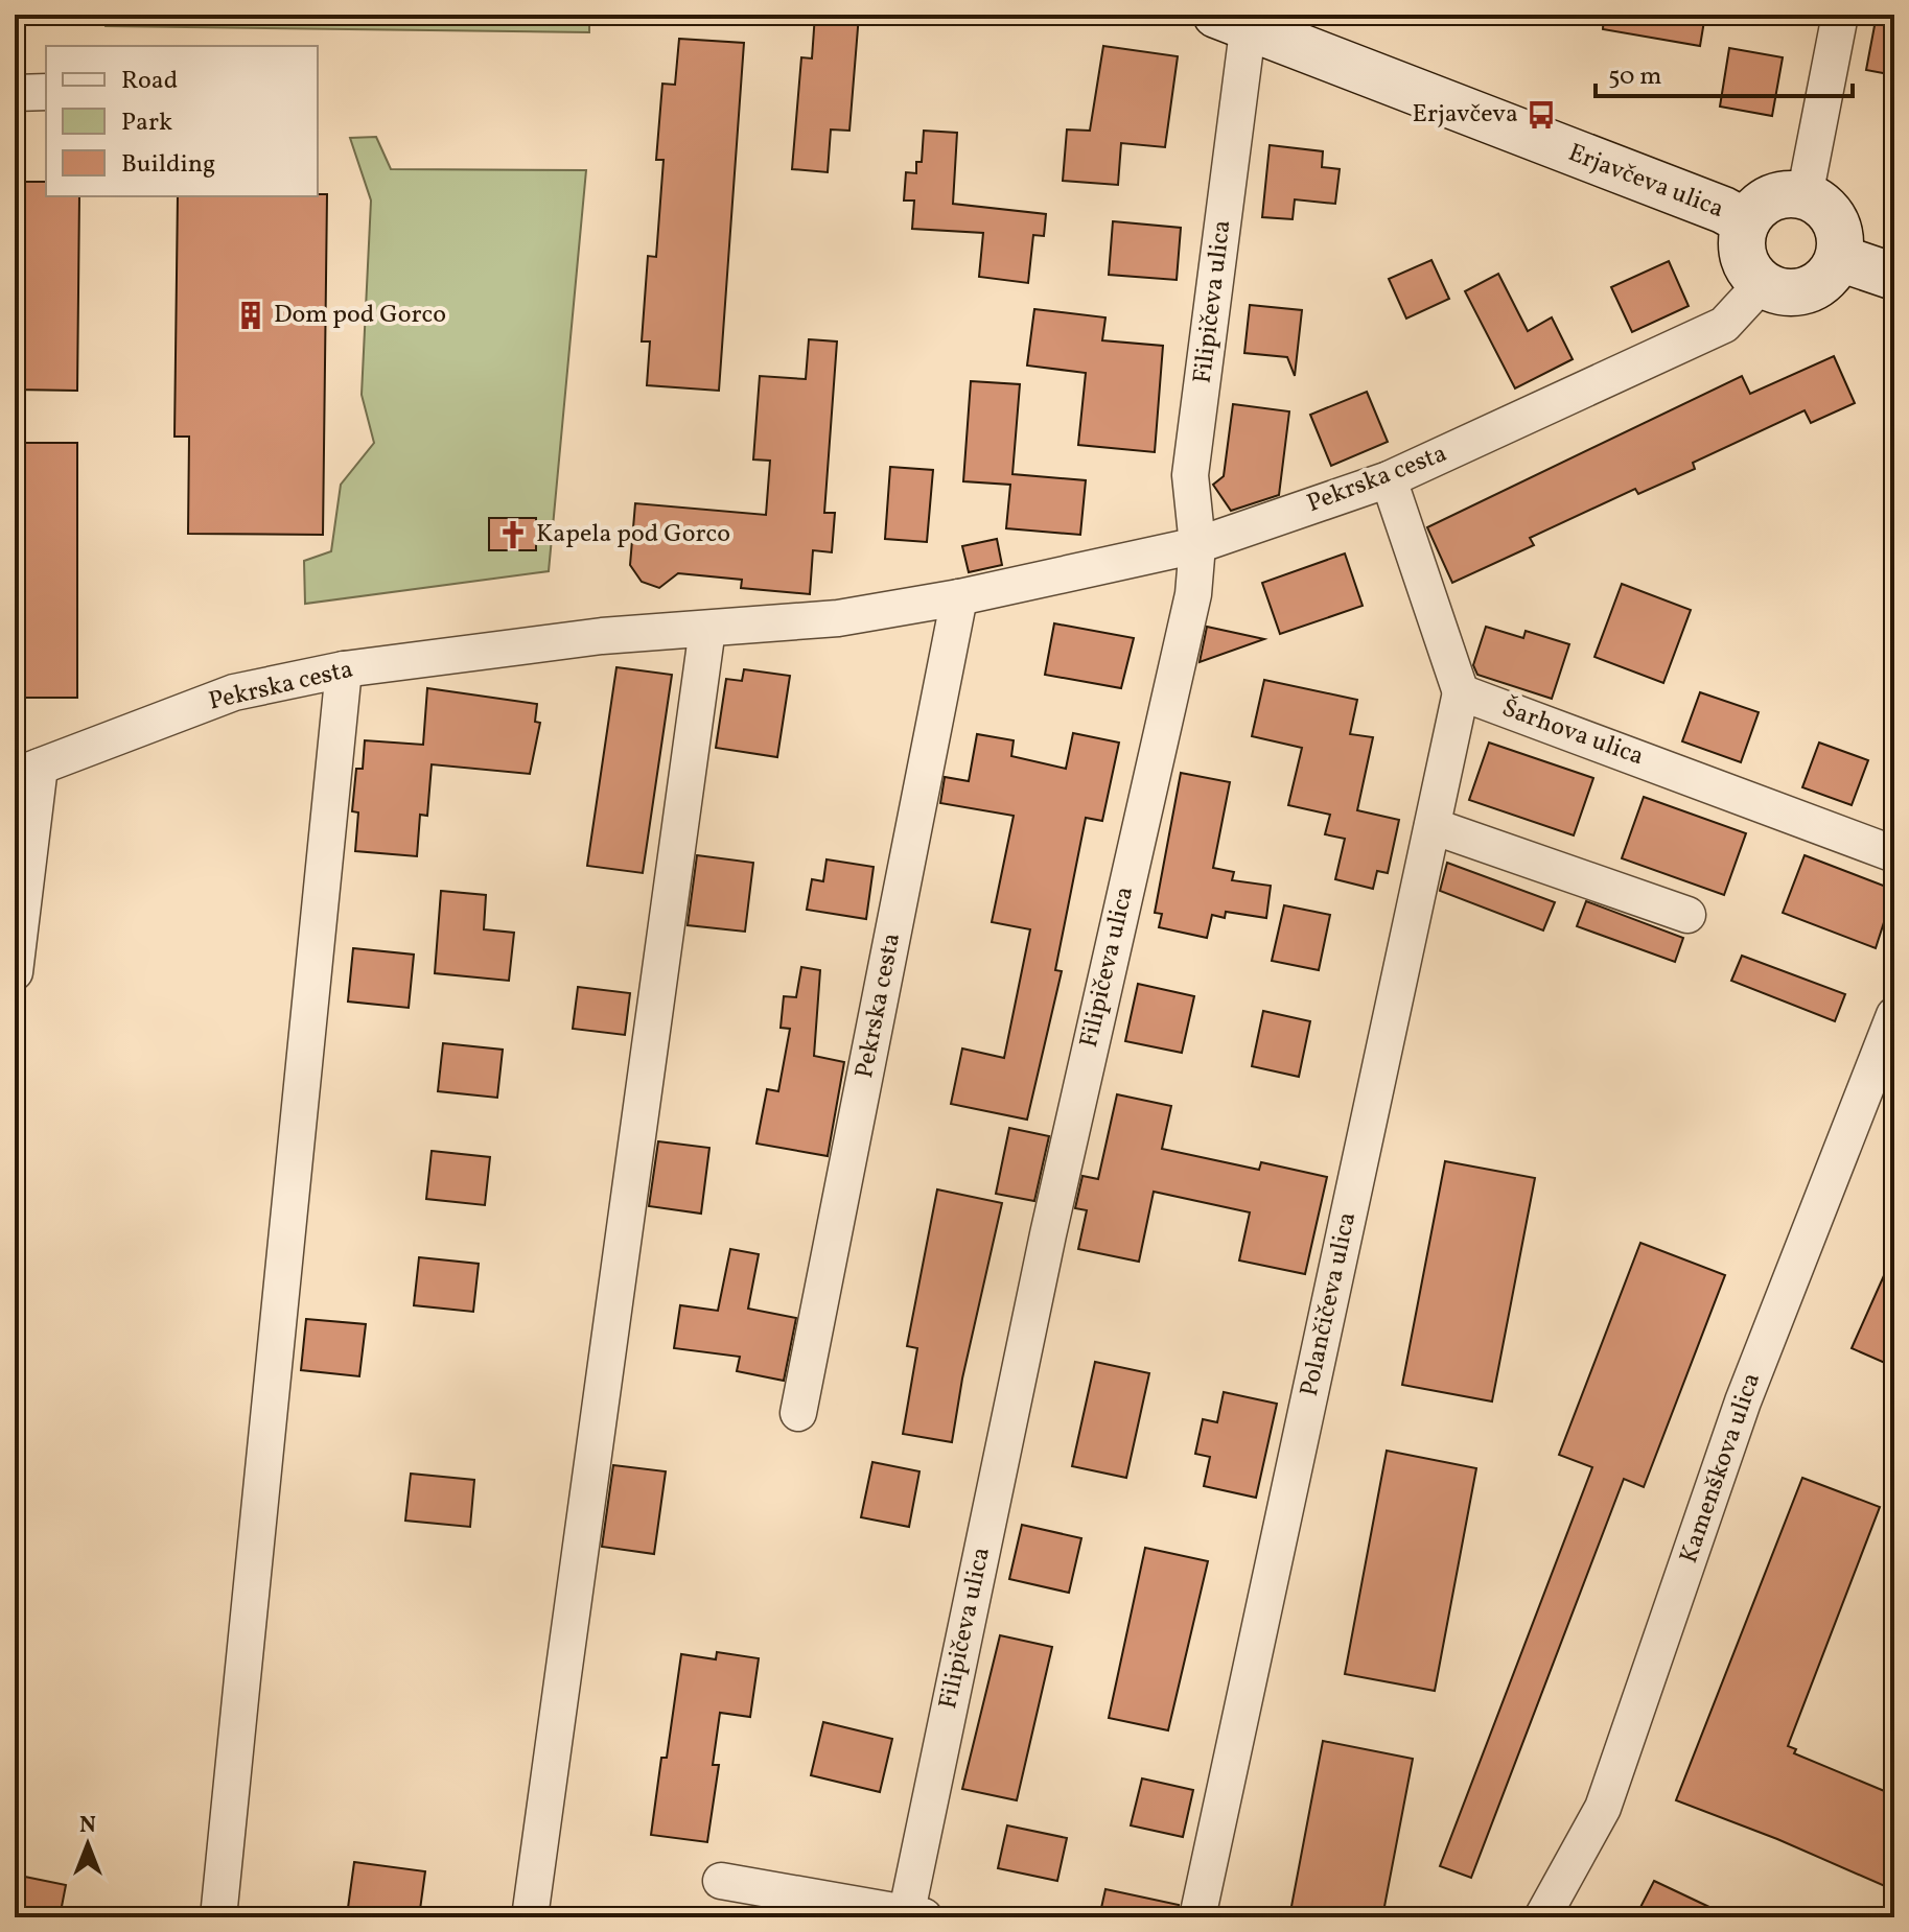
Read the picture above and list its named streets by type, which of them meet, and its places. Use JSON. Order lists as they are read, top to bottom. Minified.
{"streets":{"street":["Erjavčeva ulica","Filipičeva ulica","Pekrska cesta","Šarhova ulica","Polančičeva ulica","Kamenškova ulica"]},"crossings":[["Erjavčeva ulica","Filipičeva ulica"],["Erjavčeva ulica","Pekrska cesta"],["Filipičeva ulica","Pekrska cesta"],["Šarhova ulica","Polančičeva ulica"]],"places":{"bus stop":["Erjavčeva"],"building":["Dom pod Gorco"],"church":["Kapela pod Gorco"]},"legend":["Road","Park","Building"],"scale_bar":"50 m","north":"top"}
